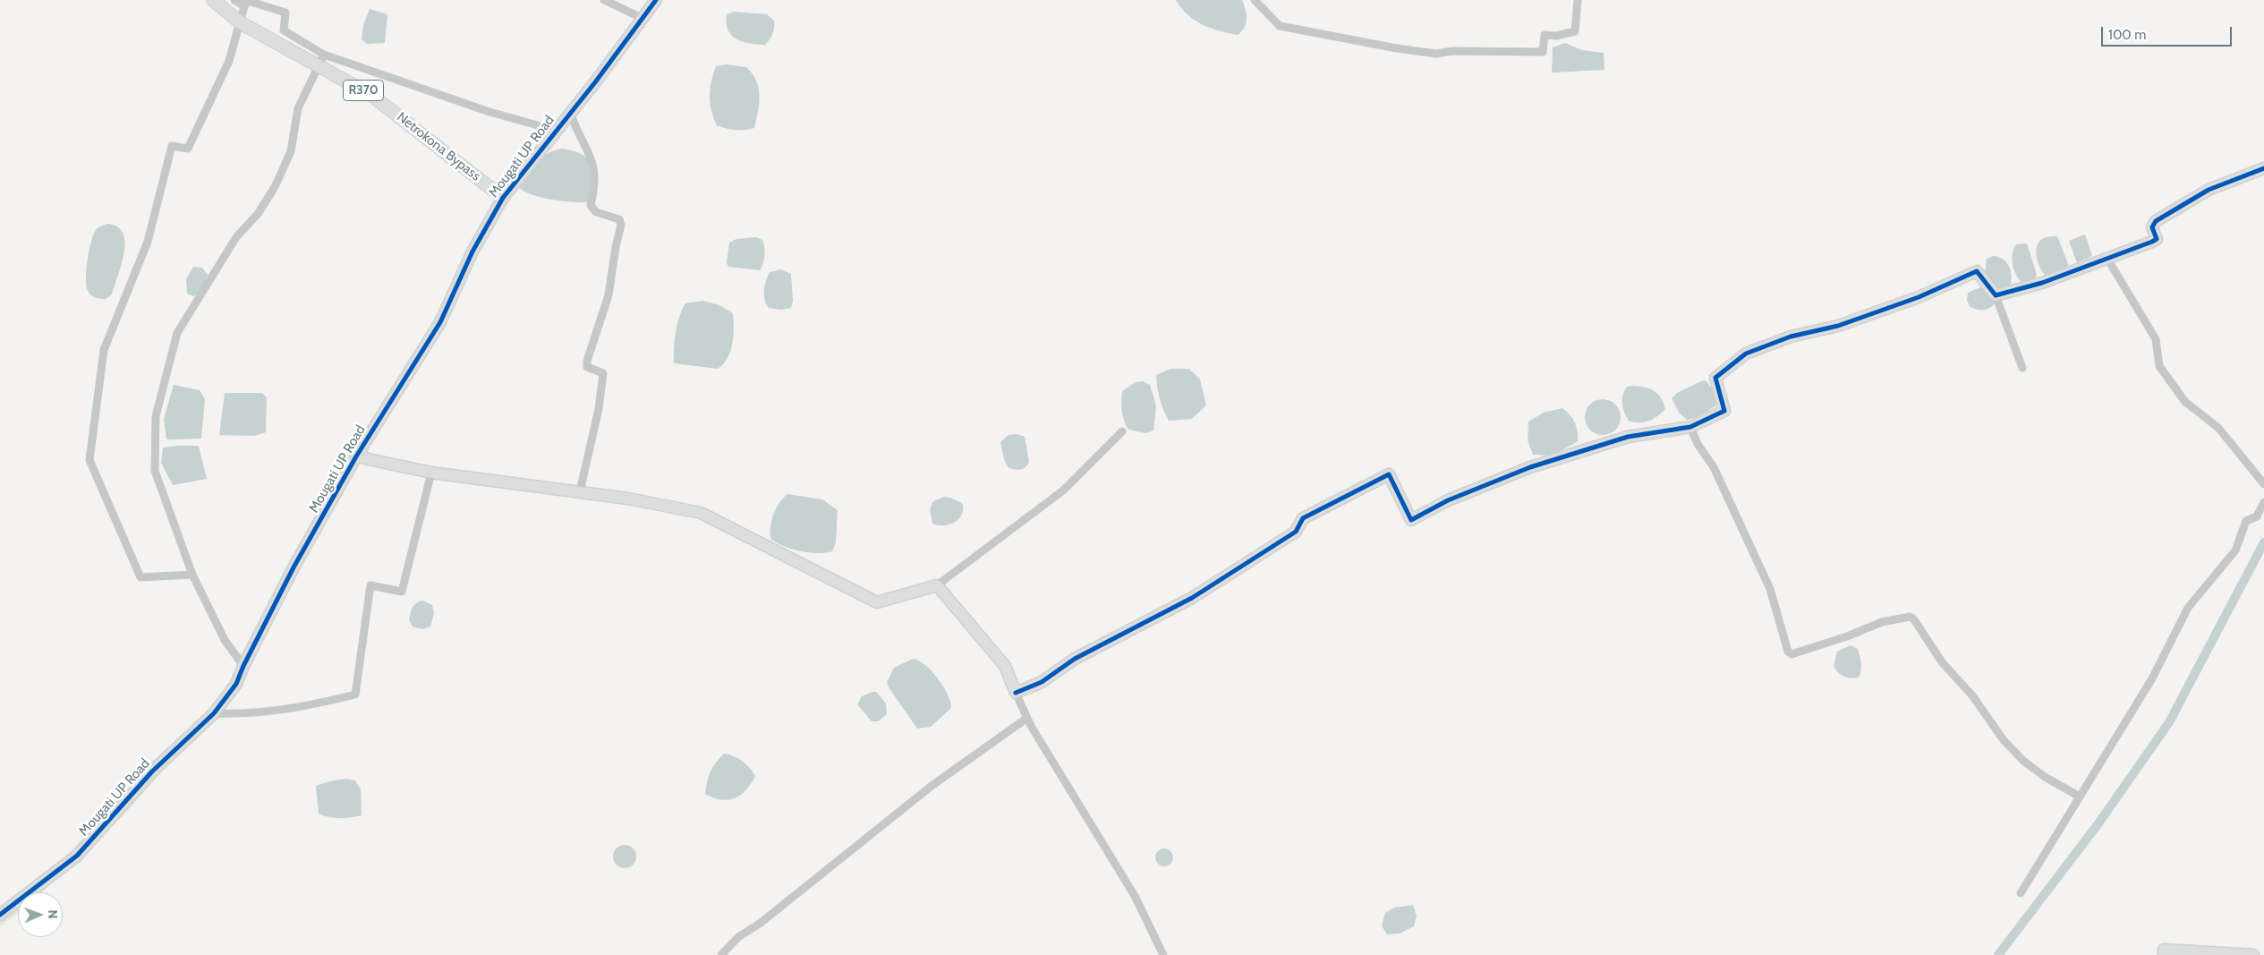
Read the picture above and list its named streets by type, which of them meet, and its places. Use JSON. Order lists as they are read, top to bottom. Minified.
{"streets":{"main road":["R370","Netrokona Bypass"],"street":["Mougati UP Road"]},"crossings":[["Netrokona Bypass","Mougati UP Road"]],"scale_bar":"100 m","north":"right"}
